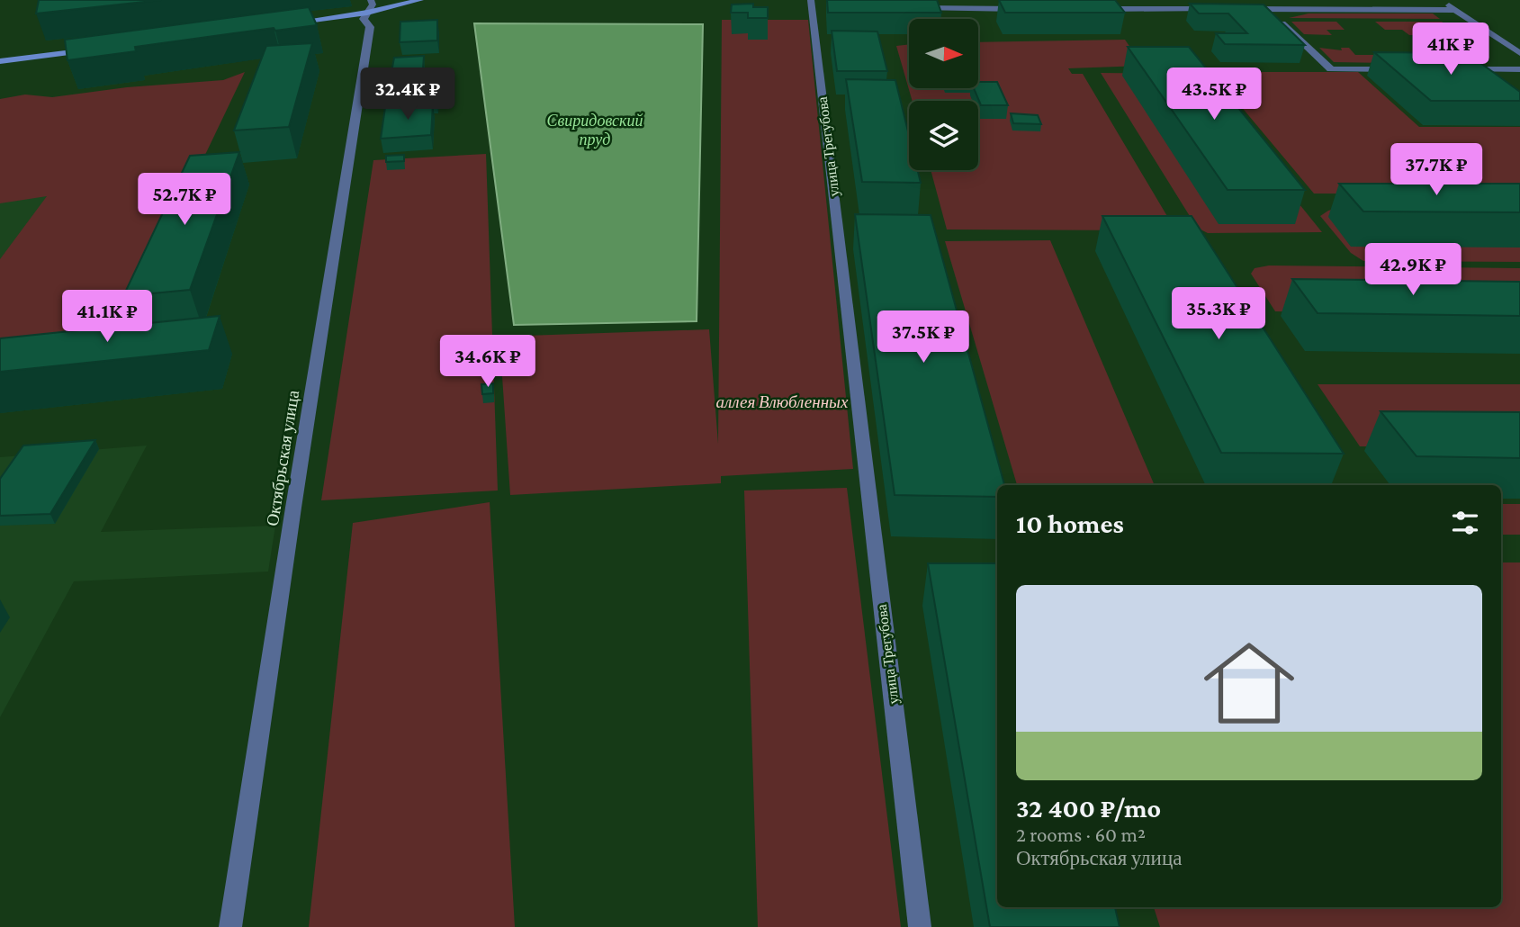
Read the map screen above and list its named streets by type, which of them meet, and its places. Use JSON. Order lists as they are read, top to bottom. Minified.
{"streets":{"street":["улица Трегубова","Октябрьская улица"]},"water":["Свиридовский пруд"],"parks":["аллея Влюбленных"],"north":"right","page":{"price":["41K ₽","32.4K ₽","43.5K ₽","37.7K ₽","52.7K ₽","42.9K ₽","35.3K ₽","41.1K ₽","37.5K ₽","34.6K ₽"],"heading":"10 homes","list":[{"name":"32 400 ₽/mo","note":"2 rooms · 60 m² · Октябрьская улица"}]}}
